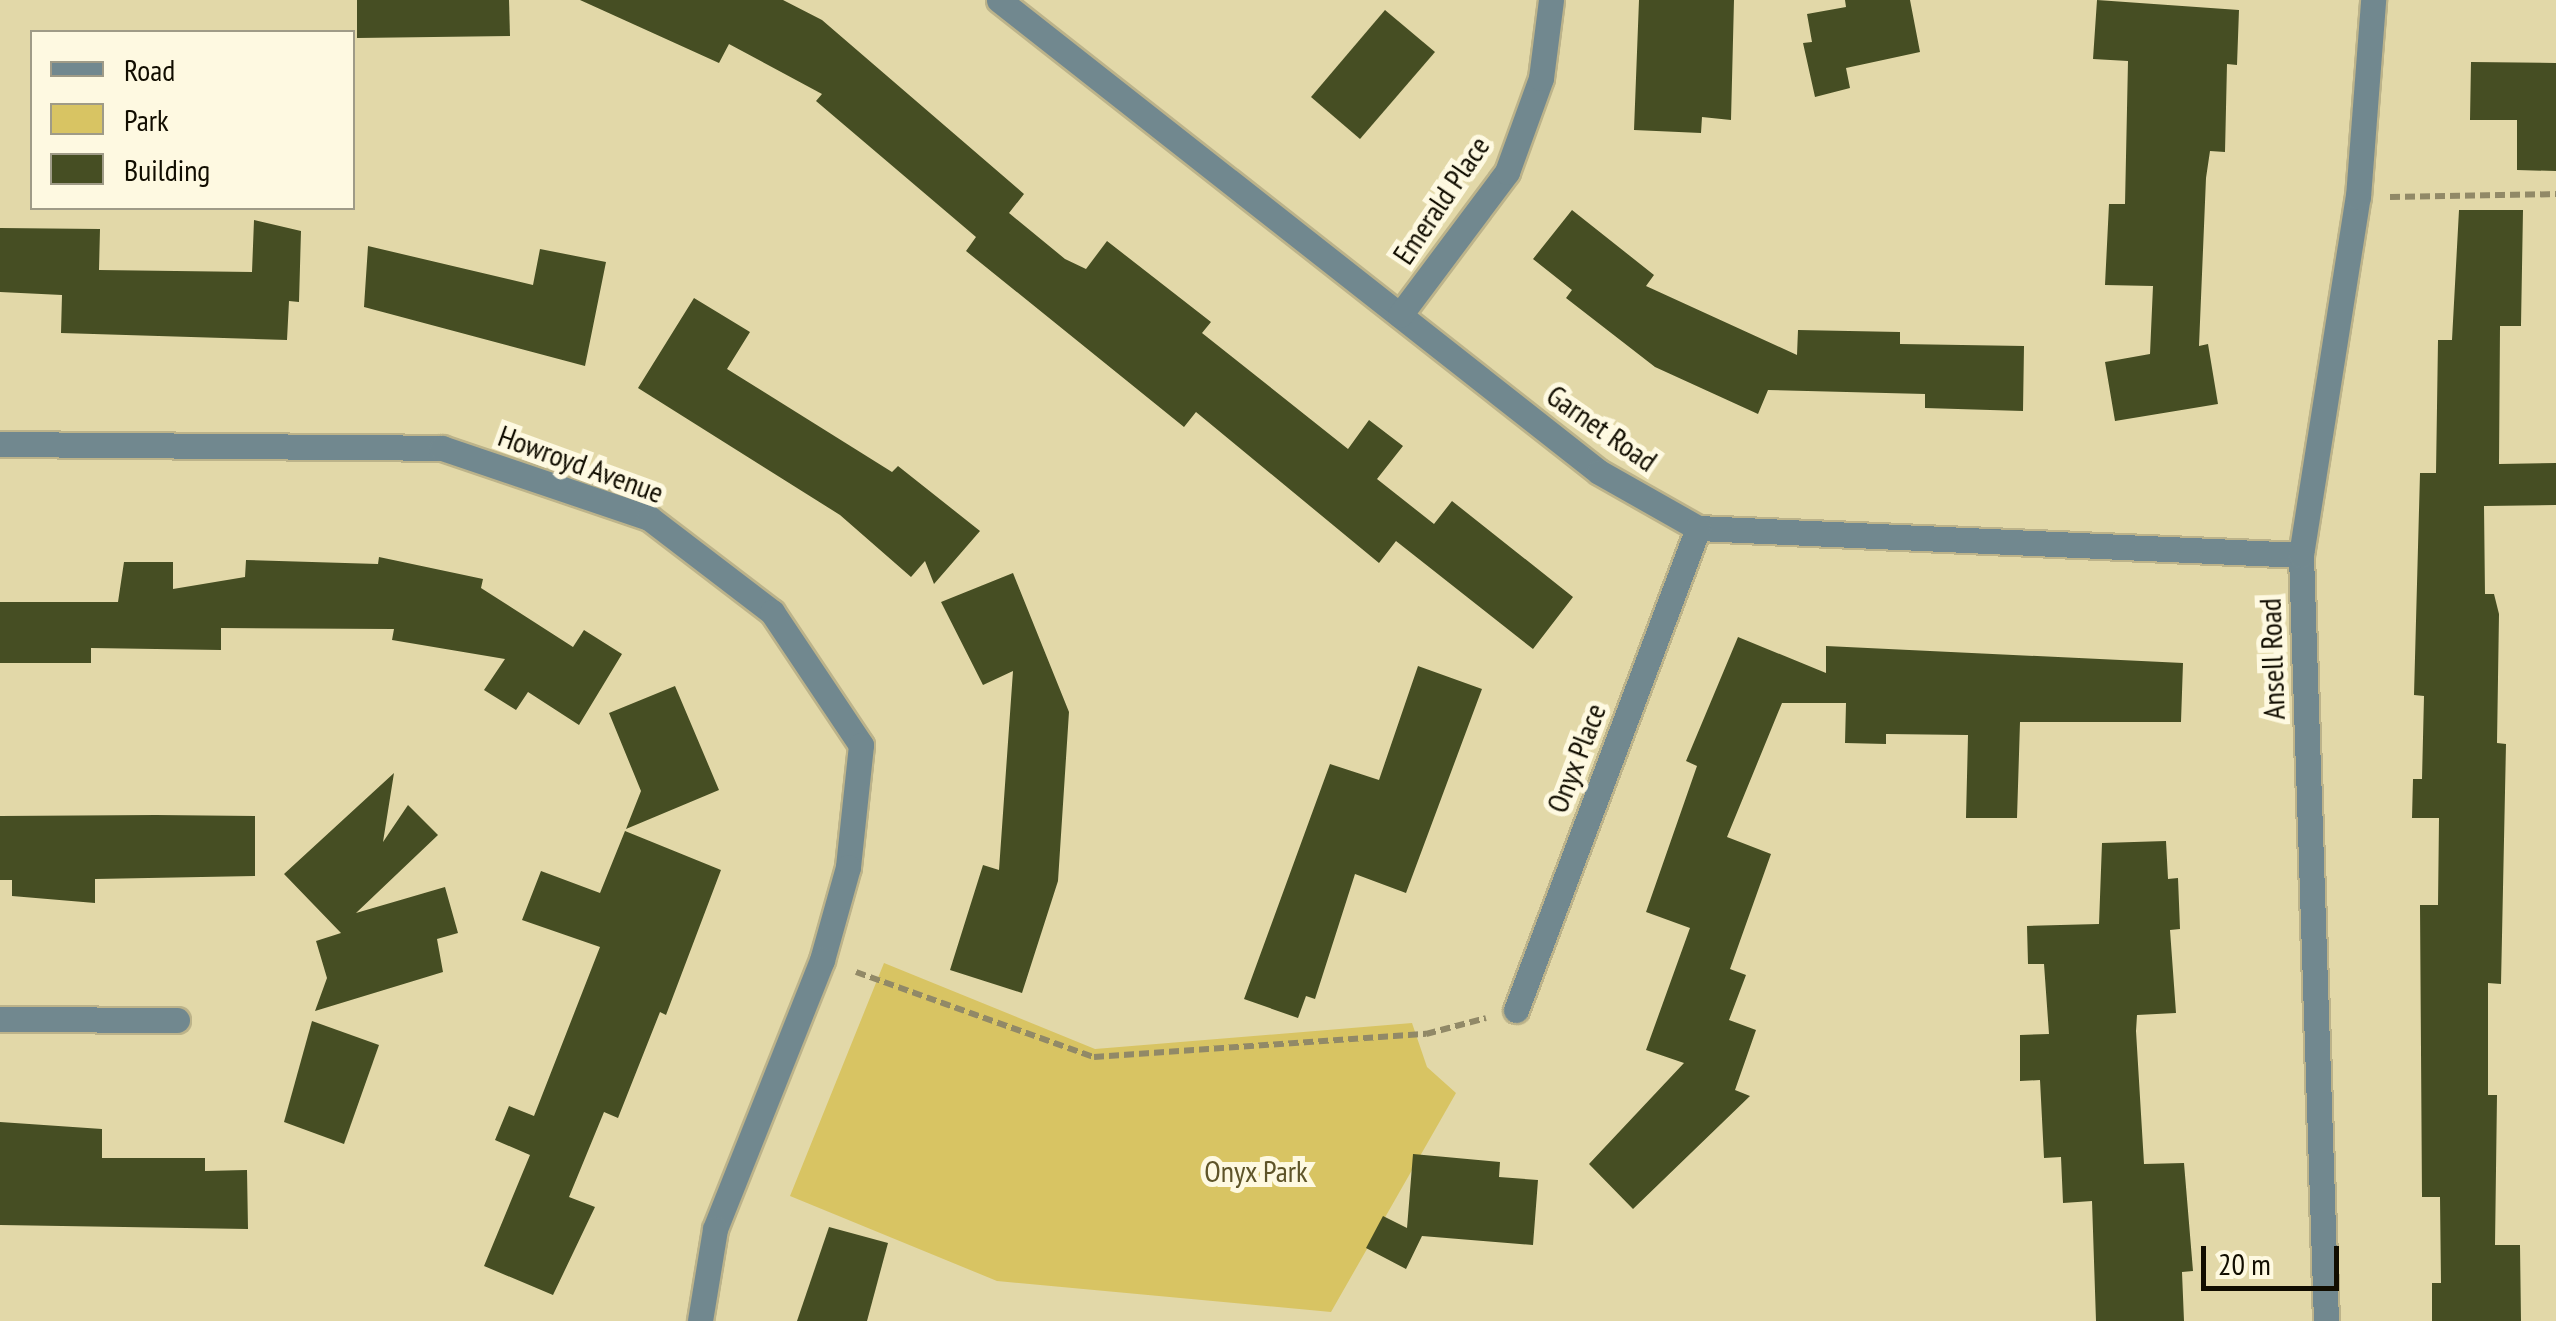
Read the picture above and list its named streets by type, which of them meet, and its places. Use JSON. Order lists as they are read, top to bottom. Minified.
{"streets":{"street":["Emerald Place","Garnet Road","Howroyd Avenue","Ansell Road","Onyx Place"]},"crossings":[["Emerald Place","Garnet Road"],["Garnet Road","Ansell Road"],["Garnet Road","Onyx Place"]],"parks":["Onyx Park"],"legend":["Road","Park","Building"],"scale_bar":"20 m"}
